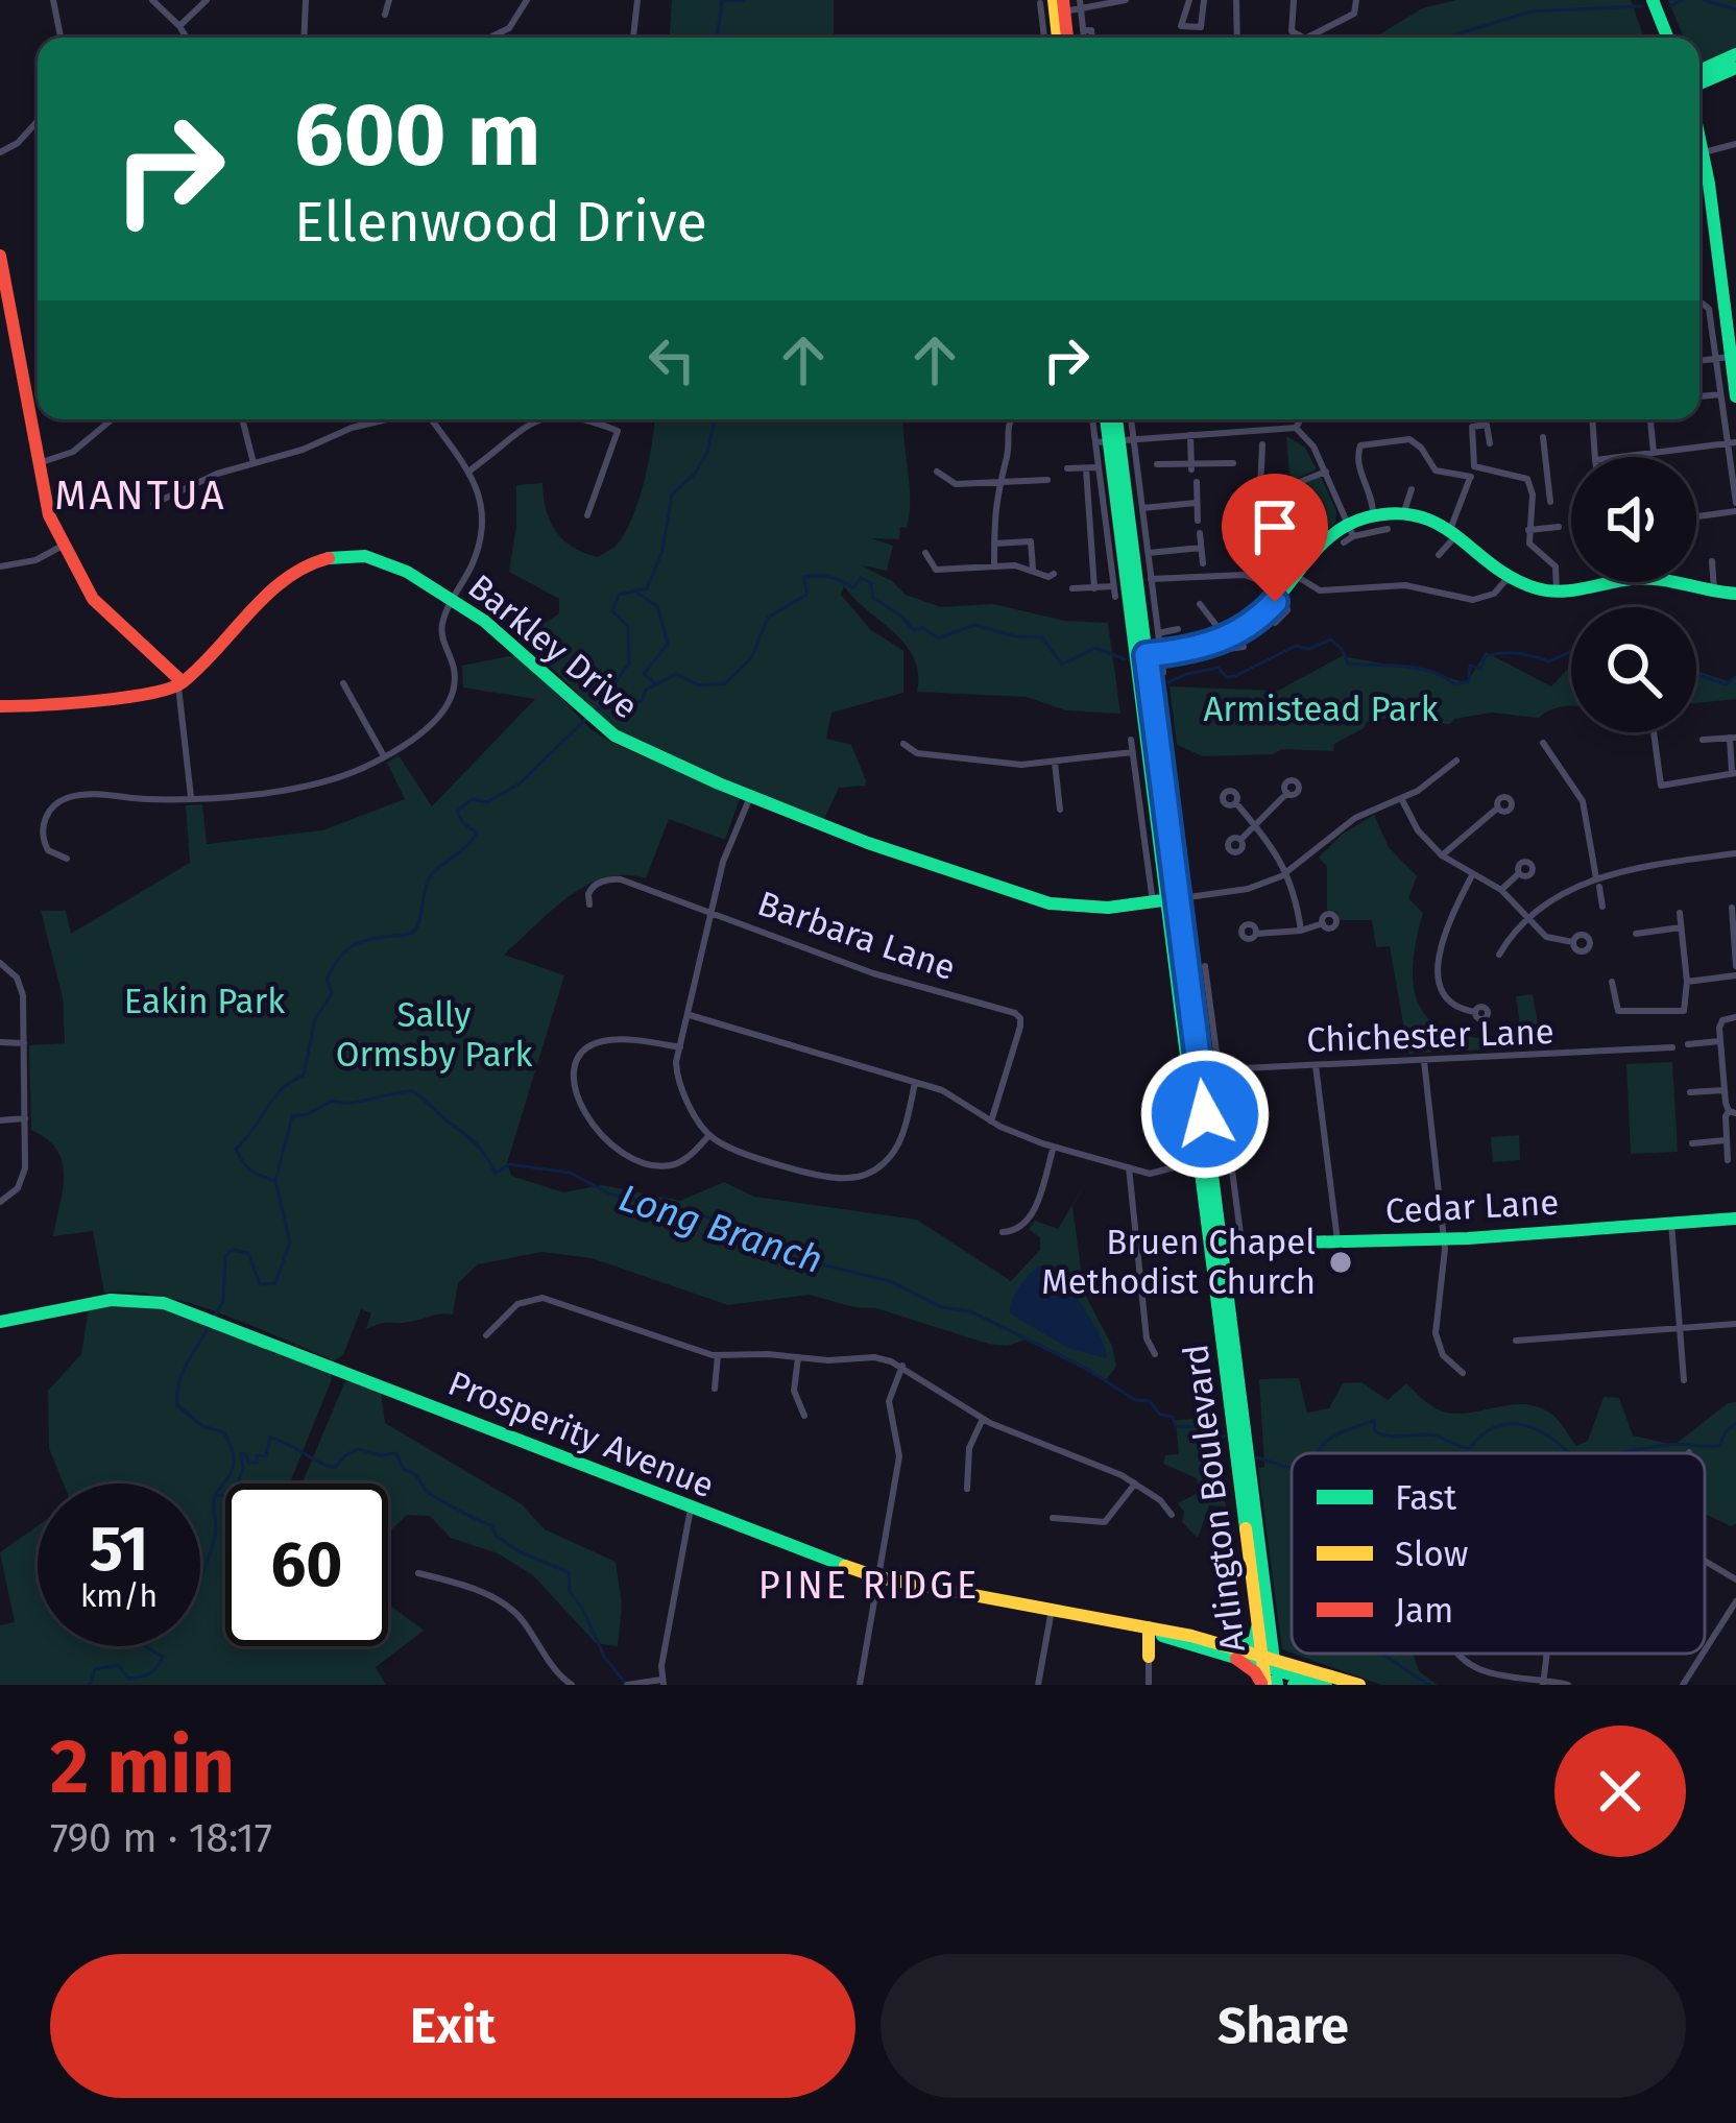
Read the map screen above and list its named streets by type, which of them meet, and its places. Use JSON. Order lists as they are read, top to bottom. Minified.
{"streets":{"main road":["Barkley Drive","Cedar Lane","Prosperity Avenue","Arlington Boulevard"],"street":["Barbara Lane","Chichester Lane"]},"crossings":[["Barkley Drive","Arlington Boulevard"],["Chichester Lane","Arlington Boulevard"],["Cedar Lane","Arlington Boulevard"],["Prosperity Avenue","Arlington Boulevard"]],"districts":["MANTUA","PINE RIDGE"],"water":["Long Branch"],"parks":["Armistead Park","Eakin Park","Sally Ormsby Park"],"places":["Bruen Chapel Methodist Church"],"legend":["Fast","Slow","Jam"],"page":{"turn":["600 m","Ellenwood Drive"],"speed":"51 km/h","limit":"60","heading":["2 min","790 m · 18:17"],"buttons":["Exit","Share"]}}
